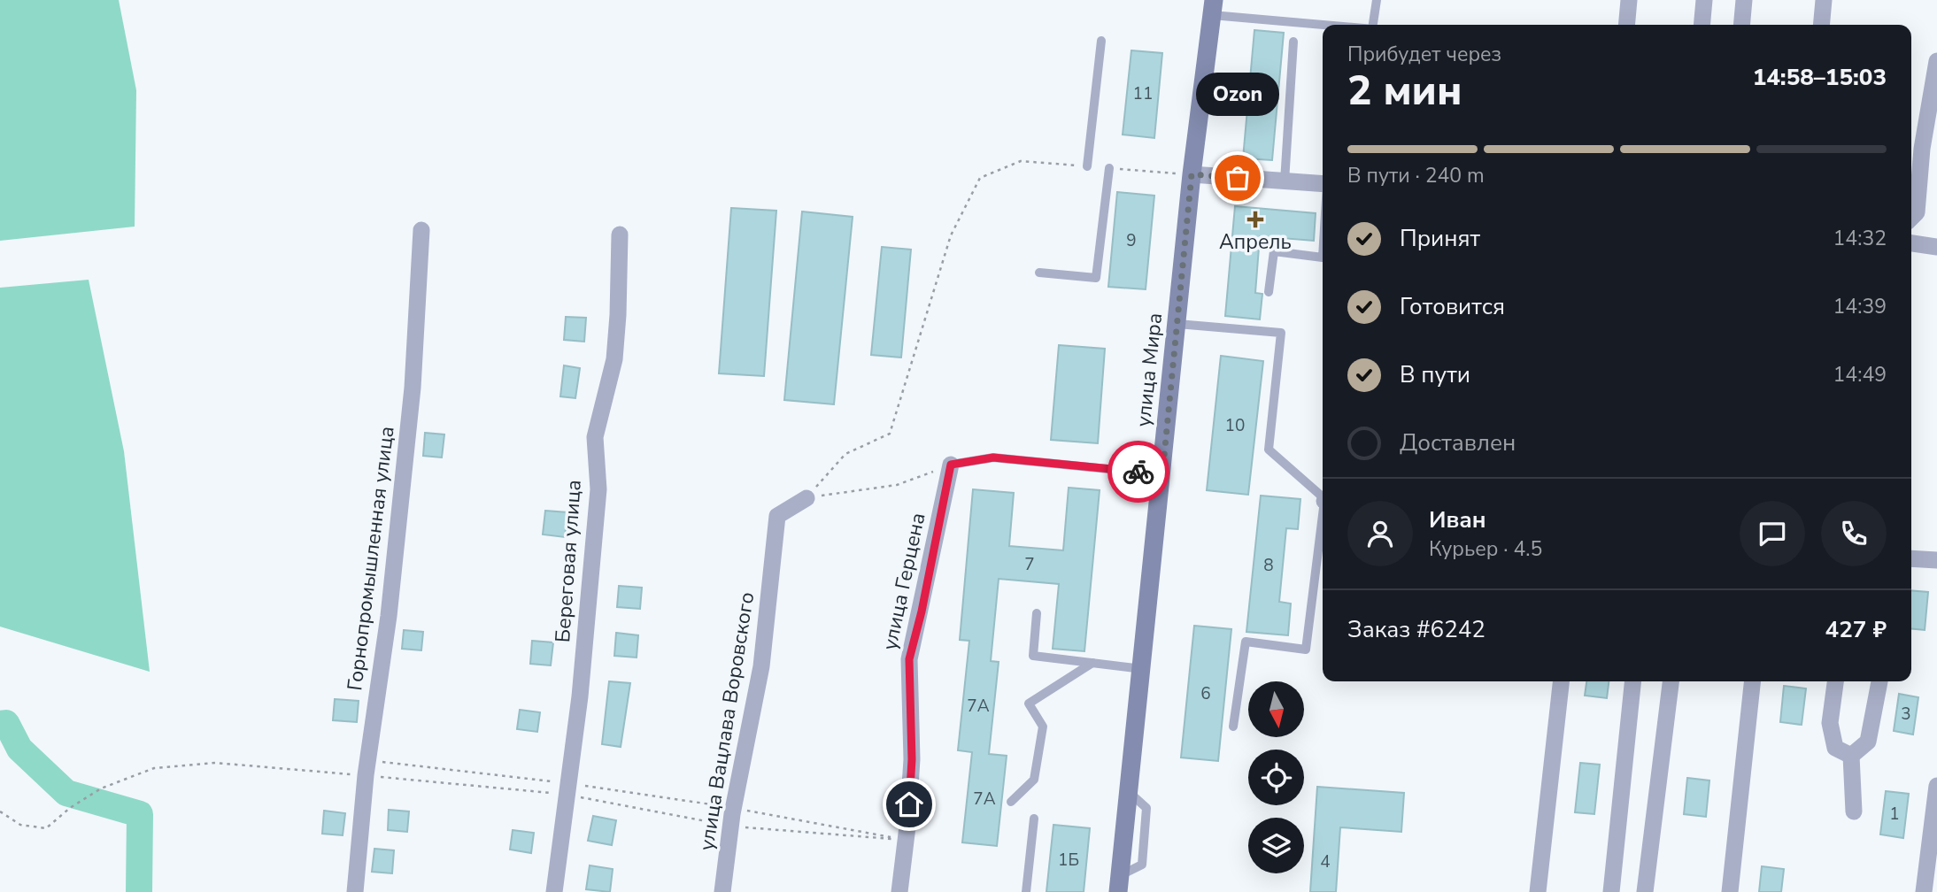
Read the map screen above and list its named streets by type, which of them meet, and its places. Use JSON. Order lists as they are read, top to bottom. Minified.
{"streets":{"main road":["улица Мира"],"street":["Горнопромышленная улица","Береговая улица","улица Герцена","улица Вацлава Воровского"]},"places":{"other":["Ozon"],"health":["Апрель"]},"house_numbers":["11","9","10","7","8","6","7А","3","7А","1","1Б","4"],"north":"bottom","page":{"heading":["2 мин","Прибудет через","14:58–15:03"],"panel":["Иван","Курьер · 4.5","Заказ #6242","427 ₽"],"bubble":"Ozon","bar":"В пути · 240 m","list":[["Принят","14:32"],["Готовится","14:39"],["В пути","14:49"],"Доставлен"]}}
